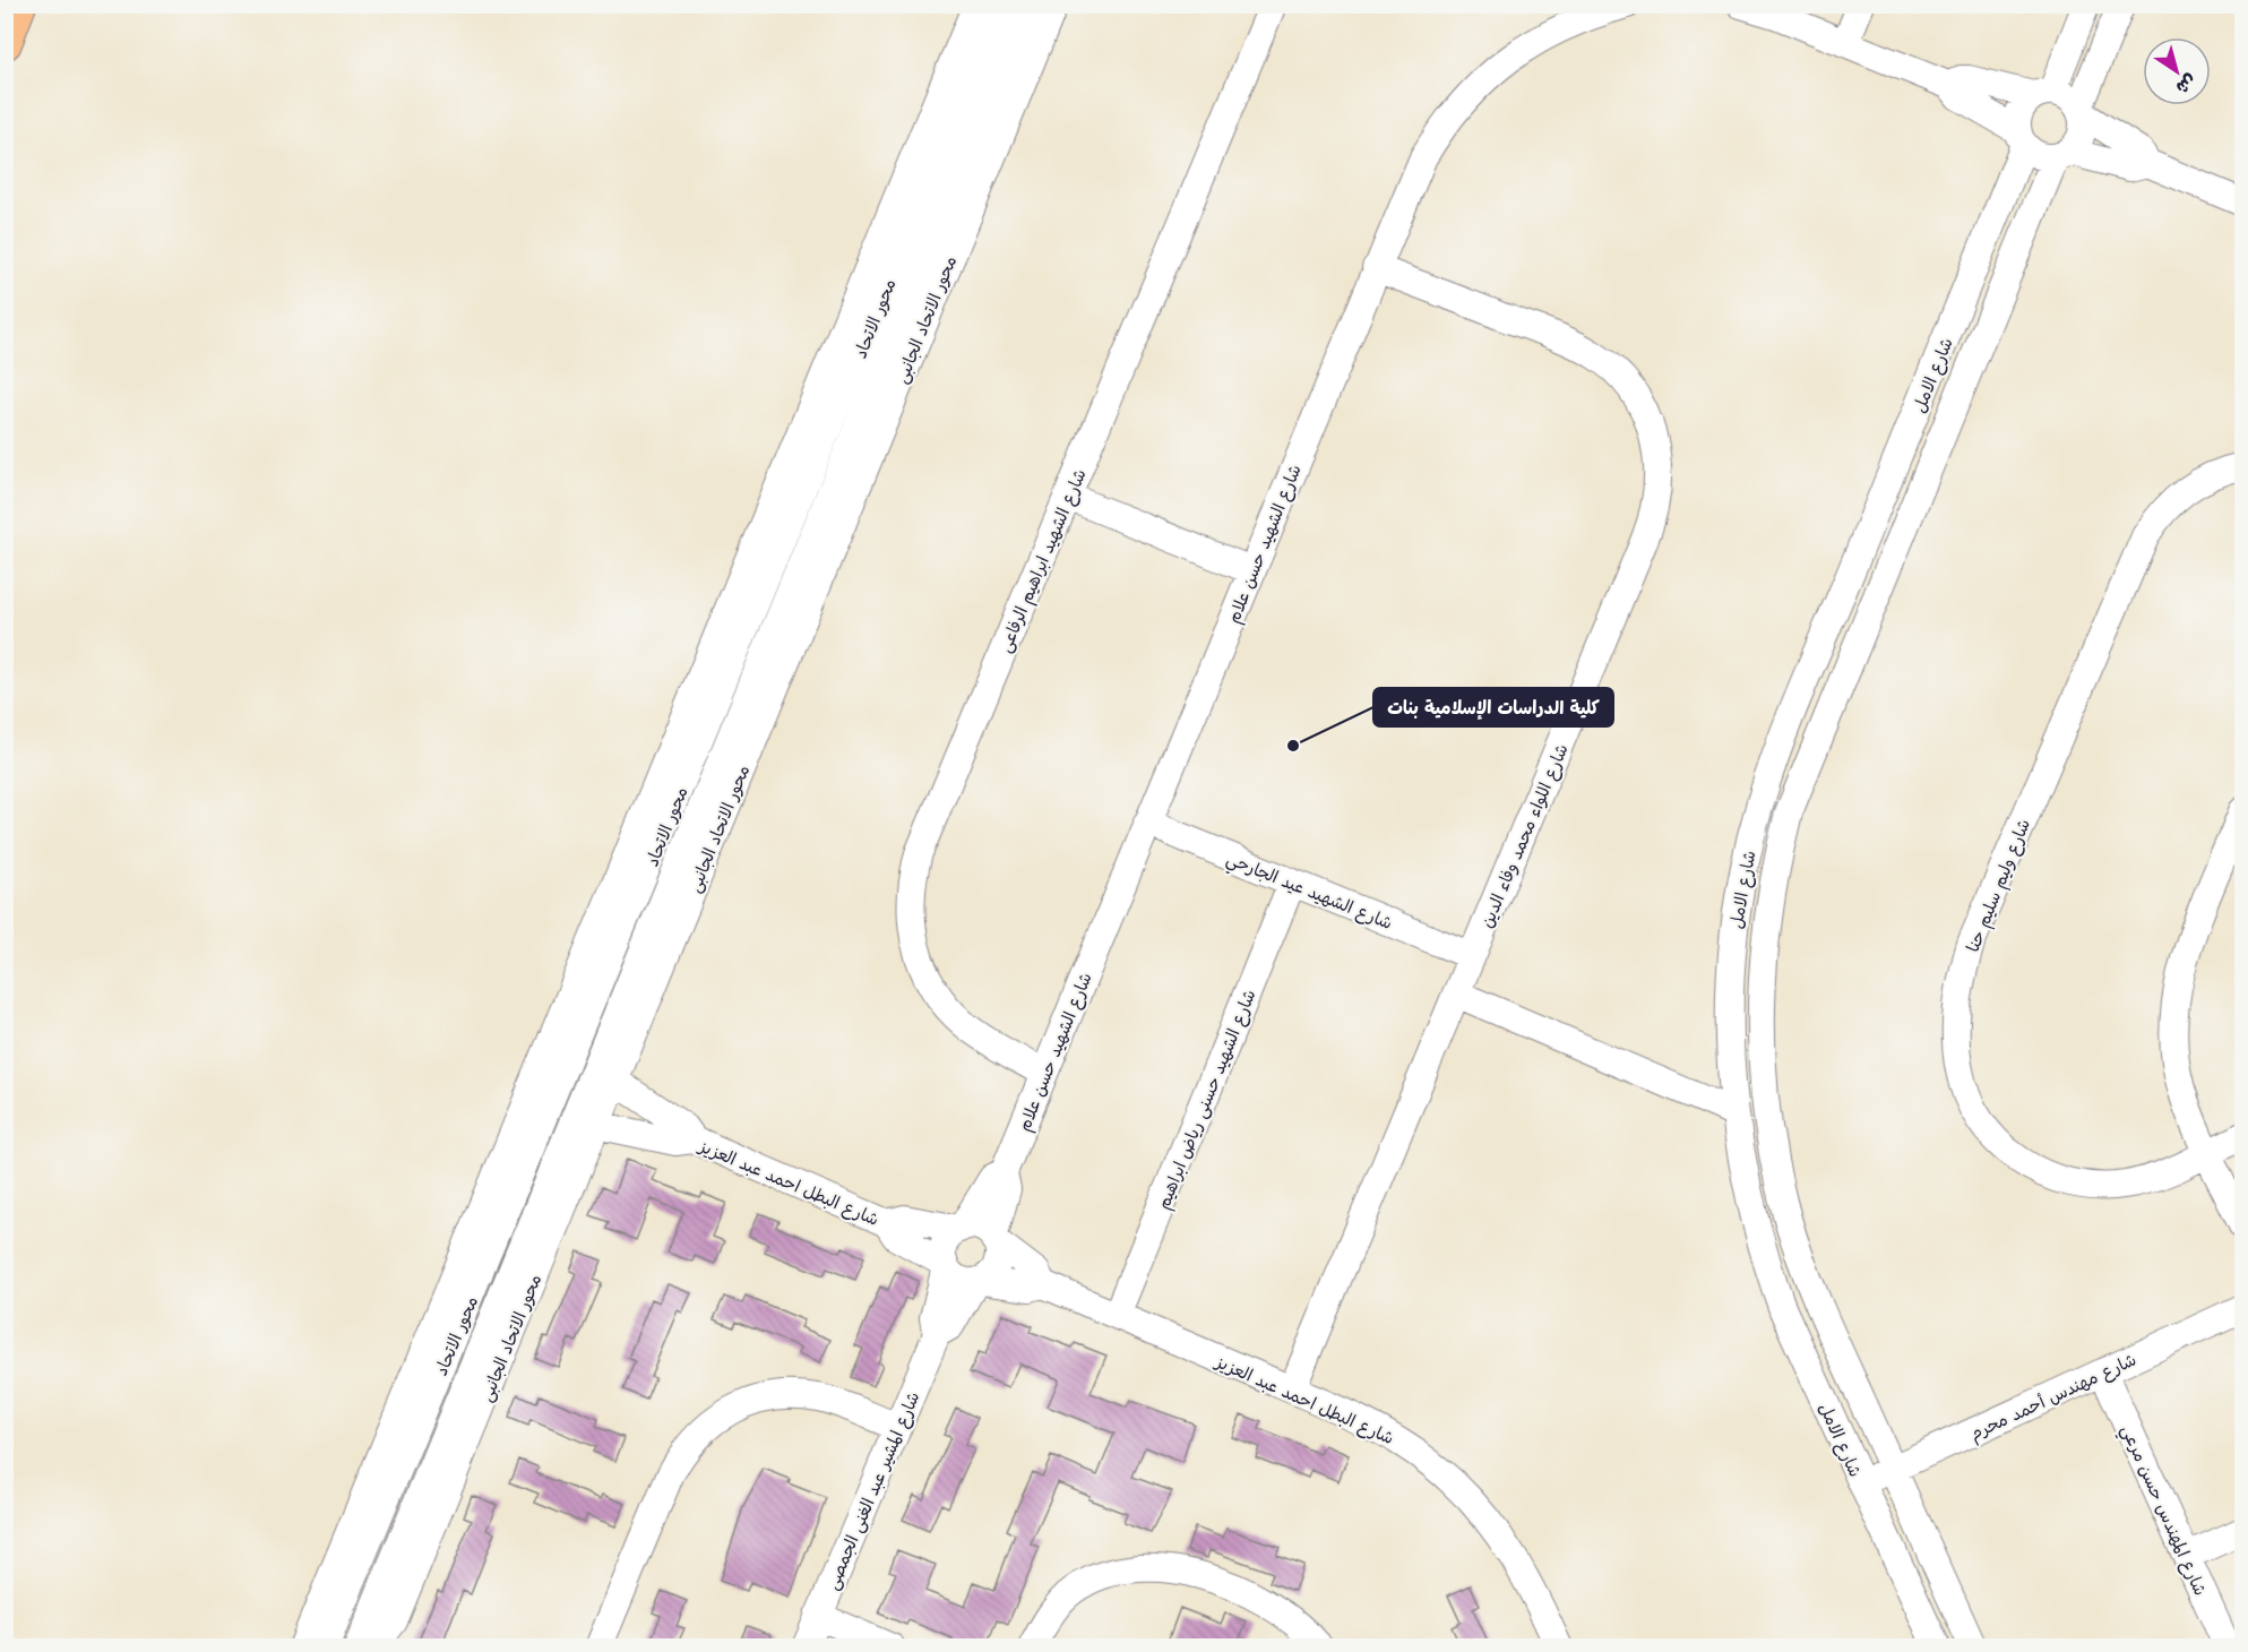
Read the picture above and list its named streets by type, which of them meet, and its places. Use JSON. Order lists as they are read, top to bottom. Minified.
{"streets":{"street":["محور الاتحاد","محور الاتحاد الجانبى","شارع الامل","شارع الشهيد حسن علام","شارع الشهيد ابراهيم الرفاعى","شارع اللواء محمد وفاء الدين","شارع وليم سليم حنا","شارع الشهيد عيد الجارحي","شارع الشهيد حسنى رياض ابراهيم","شارع البطل احمد عبد العزيز","شارع مهندس أحمد محرم","شارع المشير عبد الغنى الجمصى","شارع المهندس حسن مرعي"]},"crossings":[["محور الاتحاد","محور الاتحاد الجانبى"],["محور الاتحاد","شارع البطل احمد عبد العزيز"],["محور الاتحاد الجانبى","شارع البطل احمد عبد العزيز"],["شارع الامل","شارع مهندس أحمد محرم"],["شارع الشهيد حسن علام","شارع الشهيد ابراهيم الرفاعى"],["شارع الشهيد حسن علام","شارع اللواء محمد وفاء الدين"],["شارع الشهيد حسن علام","شارع الشهيد عيد الجارحي"],["شارع الشهيد حسن علام","شارع البطل احمد عبد العزيز"],["شارع الشهيد حسن علام","شارع المشير عبد الغنى الجمصى"],["شارع اللواء محمد وفاء الدين","شارع الشهيد عيد الجارحي"],["شارع اللواء محمد وفاء الدين","شارع البطل احمد عبد العزيز"],["شارع الشهيد عيد الجارحي","شارع الشهيد حسنى رياض ابراهيم"],["شارع الشهيد حسنى رياض ابراهيم","شارع البطل احمد عبد العزيز"],["شارع البطل احمد عبد العزيز","شارع المشير عبد الغنى الجمصى"],["شارع مهندس أحمد محرم","شارع المهندس حسن مرعي"]],"places":["كلية الدراسات الإسلامية بنات"],"north":"bottom right"}
